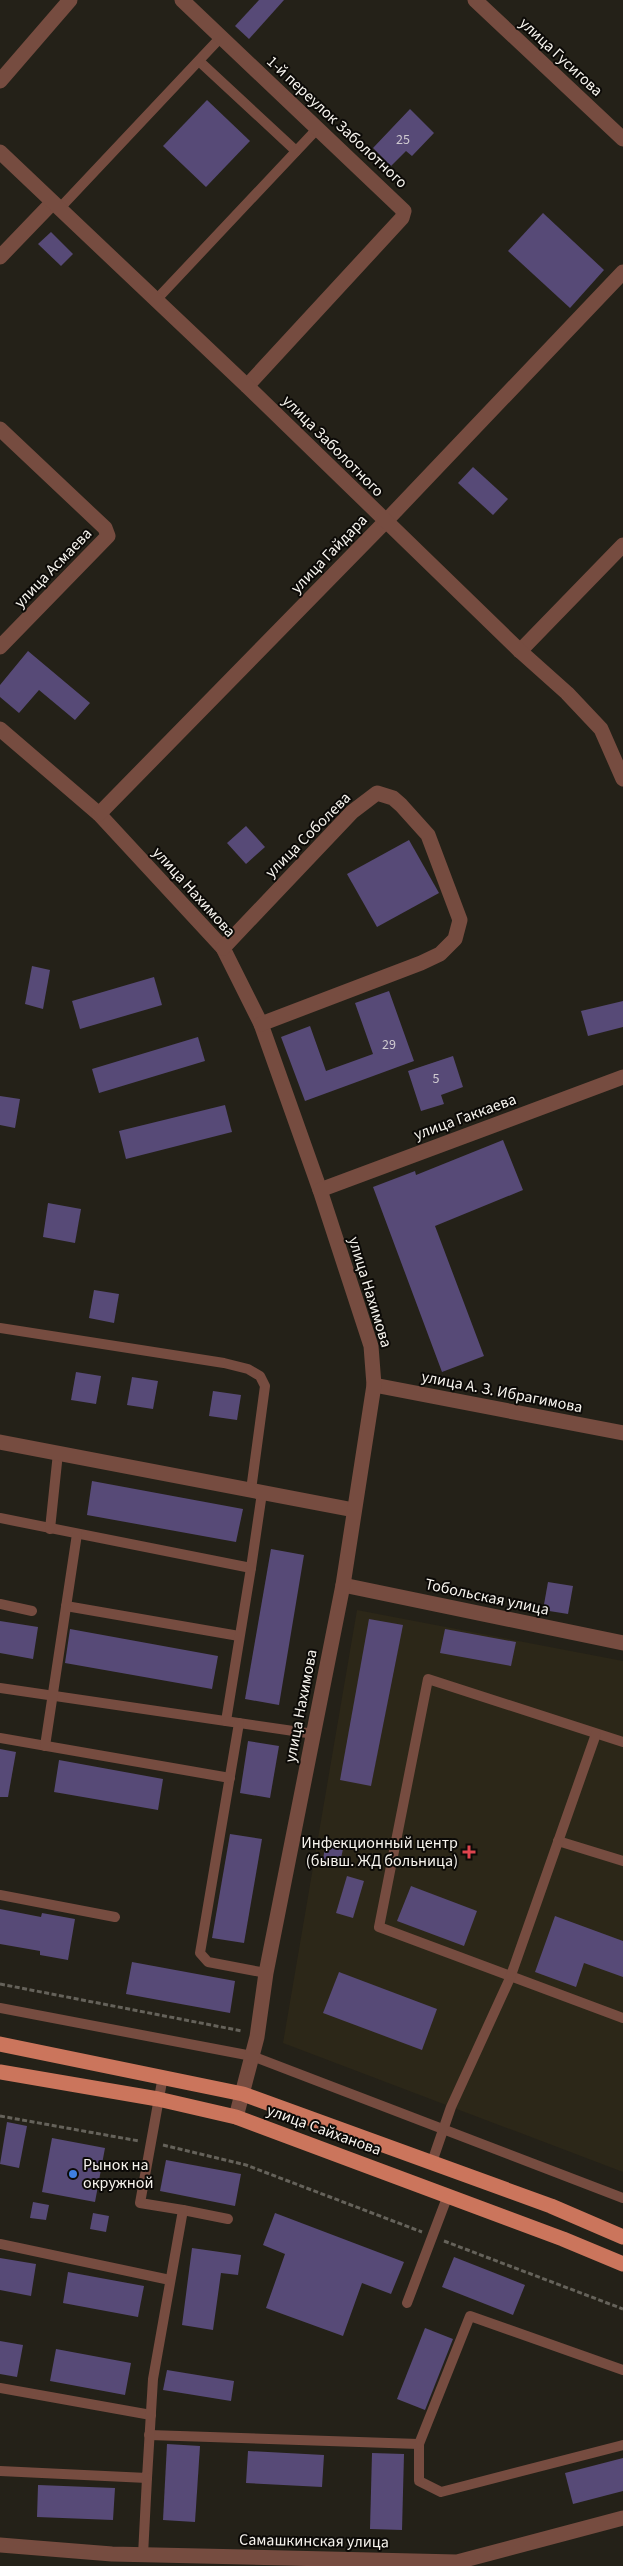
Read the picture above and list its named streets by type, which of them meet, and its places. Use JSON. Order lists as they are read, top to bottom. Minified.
{"streets":{"main road":["улица Сайханова"],"street":["улица Гусигова","1-й переулок Заболотного","улица Заболотного","улица Гайдара","улица Асмаева","улица Соболева","улица Нахимова","улица Гаккаева","улица А. З. Ибрагимова","Тобольская улица","Самашкинская улица"]},"crossings":[["1-й переулок Заболотного","улица Заболотного"],["улица Заболотного","улица Гайдара"],["улица Гайдара","улица Нахимова"],["улица Соболева","улица Нахимова"],["улица Нахимова","улица Гаккаева"],["улица Нахимова","улица А. З. Ибрагимова"],["улица Нахимова","Тобольская улица"],["улица Нахимова","улица Сайханова"]],"places":{"health":["Инфекционный центр (бывш. ЖД больница)"],"other":["Рынок на окружной"]},"house_numbers":["25","29","5"]}
